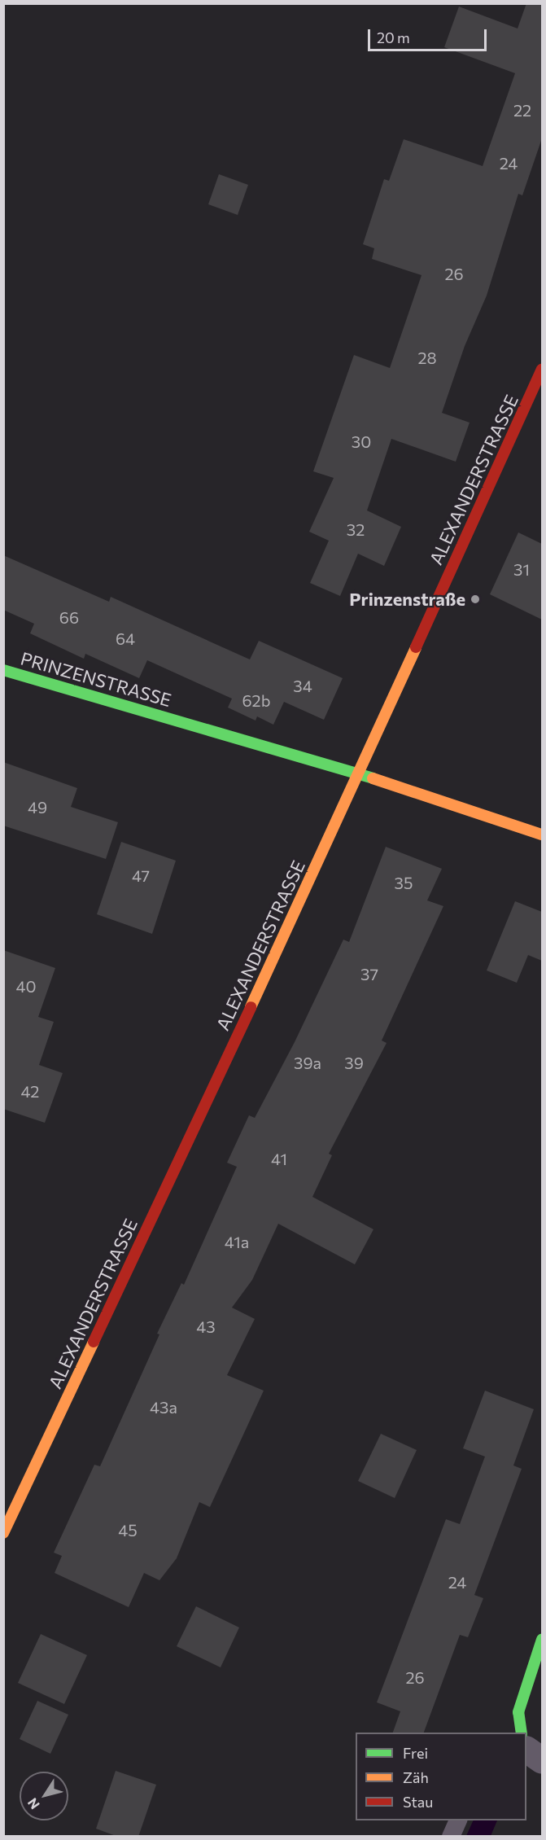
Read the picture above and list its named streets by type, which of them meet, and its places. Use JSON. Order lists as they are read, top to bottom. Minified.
{"streets":{"street":["ALEXANDERSTRASSE","PRINZENSTRASSE"]},"crossings":[["ALEXANDERSTRASSE","PRINZENSTRASSE"]],"places":["Prinzenstraße"],"house_numbers":["22","24","26","28","30","32","31","66","64","34","62b","49","47","35","37","40","39a","39","42","41","41a","43","43a","45","24","26"],"legend":["Frei","Zäh","Stau"],"scale_bar":"20 m","north":"bottom left"}
